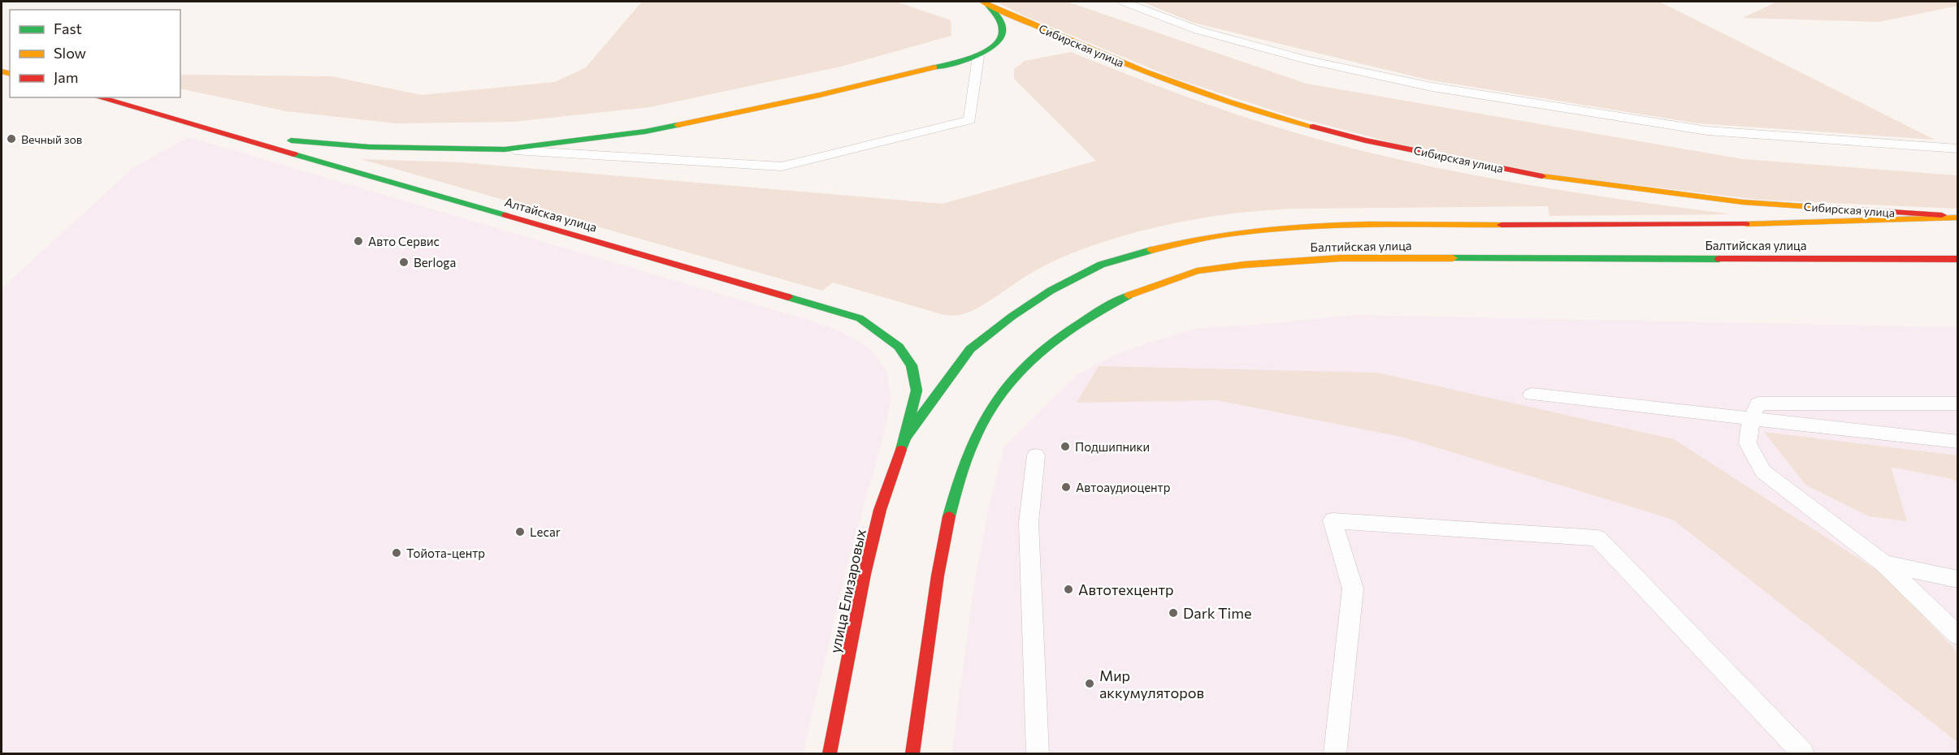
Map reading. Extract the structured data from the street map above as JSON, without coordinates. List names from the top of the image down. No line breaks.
{"streets":{"main road":["Сибирская улица","Алтайская улица","Балтийская улица","улица Елизаровых"]},"crossings":[["Сибирская улица","Балтийская улица"],["Алтайская улица","Балтийская улица"],["Алтайская улица","улица Елизаровых"],["Балтийская улица","улица Елизаровых"]],"places":["Вечный зов","Авто Сервис","Berloga","Подшипники","Автоаудиоцентр","Lecar","Тойота-центр","Автотехцентр","Dark Time","Мир аккумуляторов"],"legend":["Fast","Slow","Jam"]}
